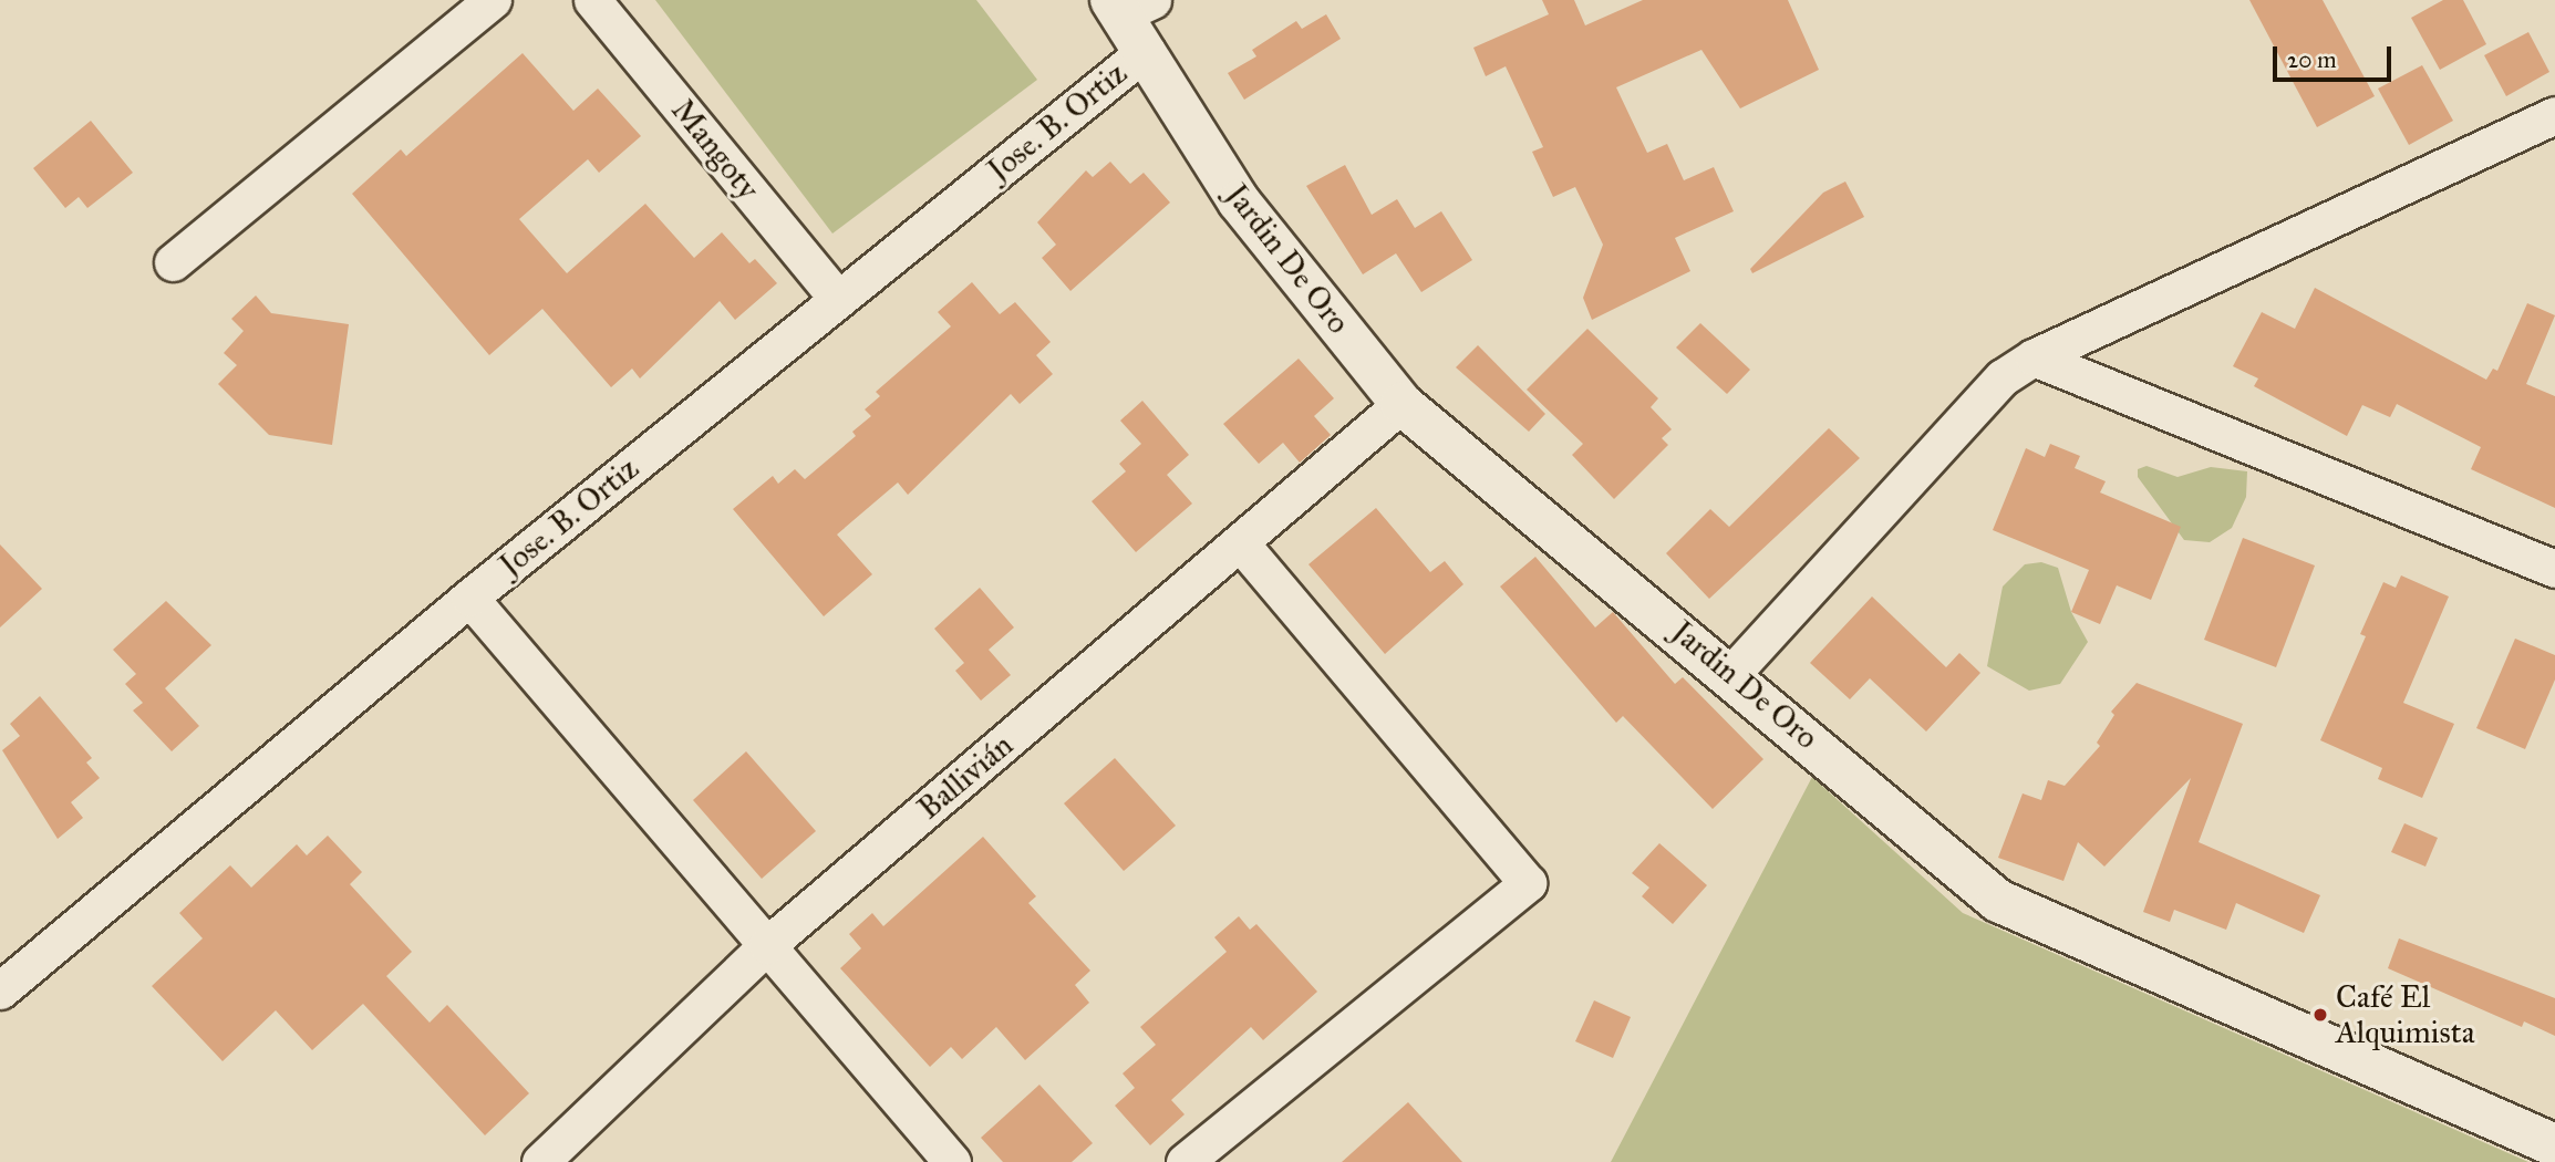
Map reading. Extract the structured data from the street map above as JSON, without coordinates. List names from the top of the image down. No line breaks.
{"streets":{"street":["Jose. B. Ortiz","Mangoty","Jardin De Oro","Ballivián"]},"crossings":[["Jose. B. Ortiz","Mangoty"],["Jose. B. Ortiz","Jardin De Oro"],["Jardin De Oro","Ballivián"]],"places":["Café El Alquimista"],"scale_bar":"20 m"}
